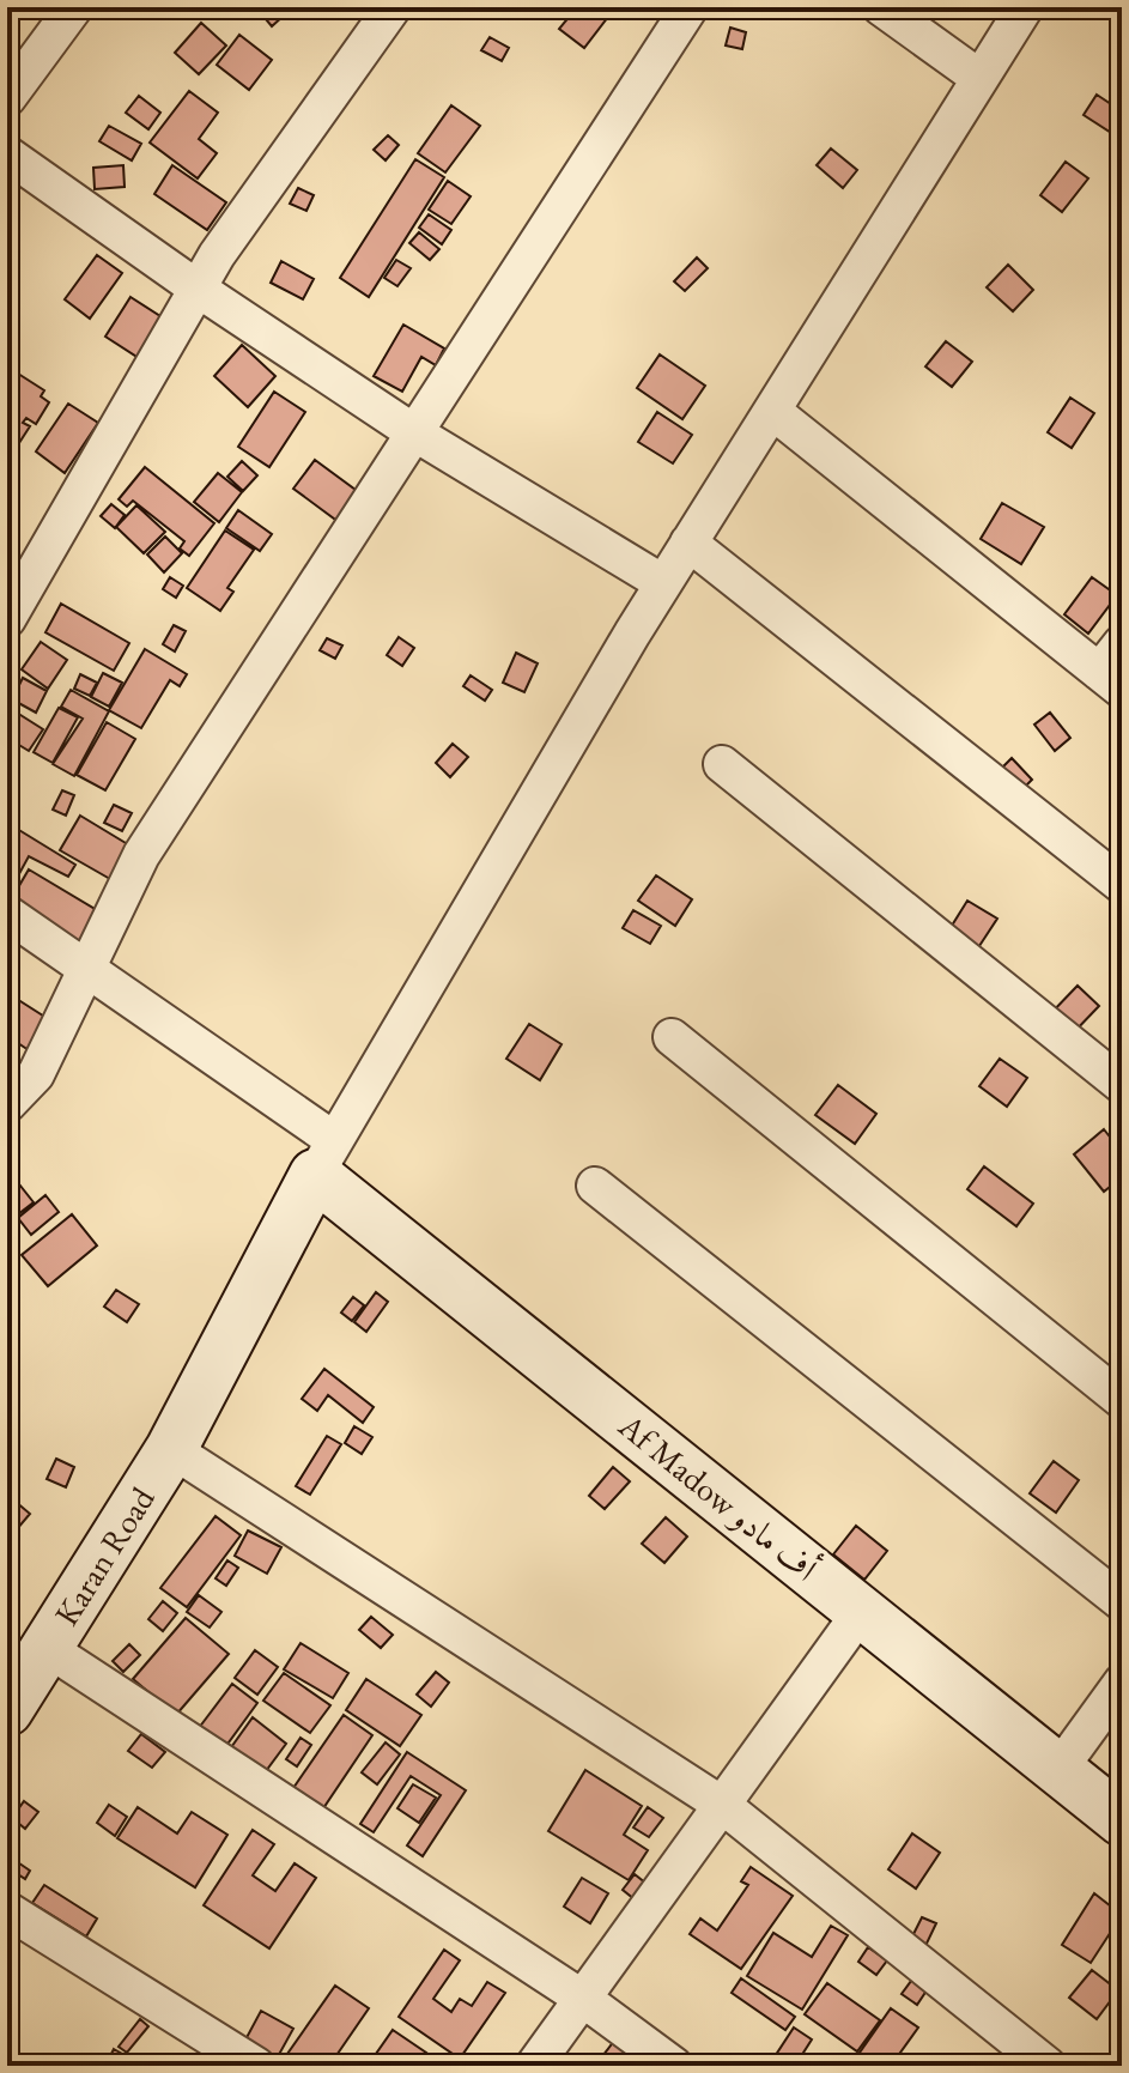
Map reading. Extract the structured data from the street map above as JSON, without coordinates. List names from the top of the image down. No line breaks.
{"streets":{"street":["Af Madow أف مادو","Karan Road"]},"crossings":[["Af Madow أف مادو","Karan Road"]]}
